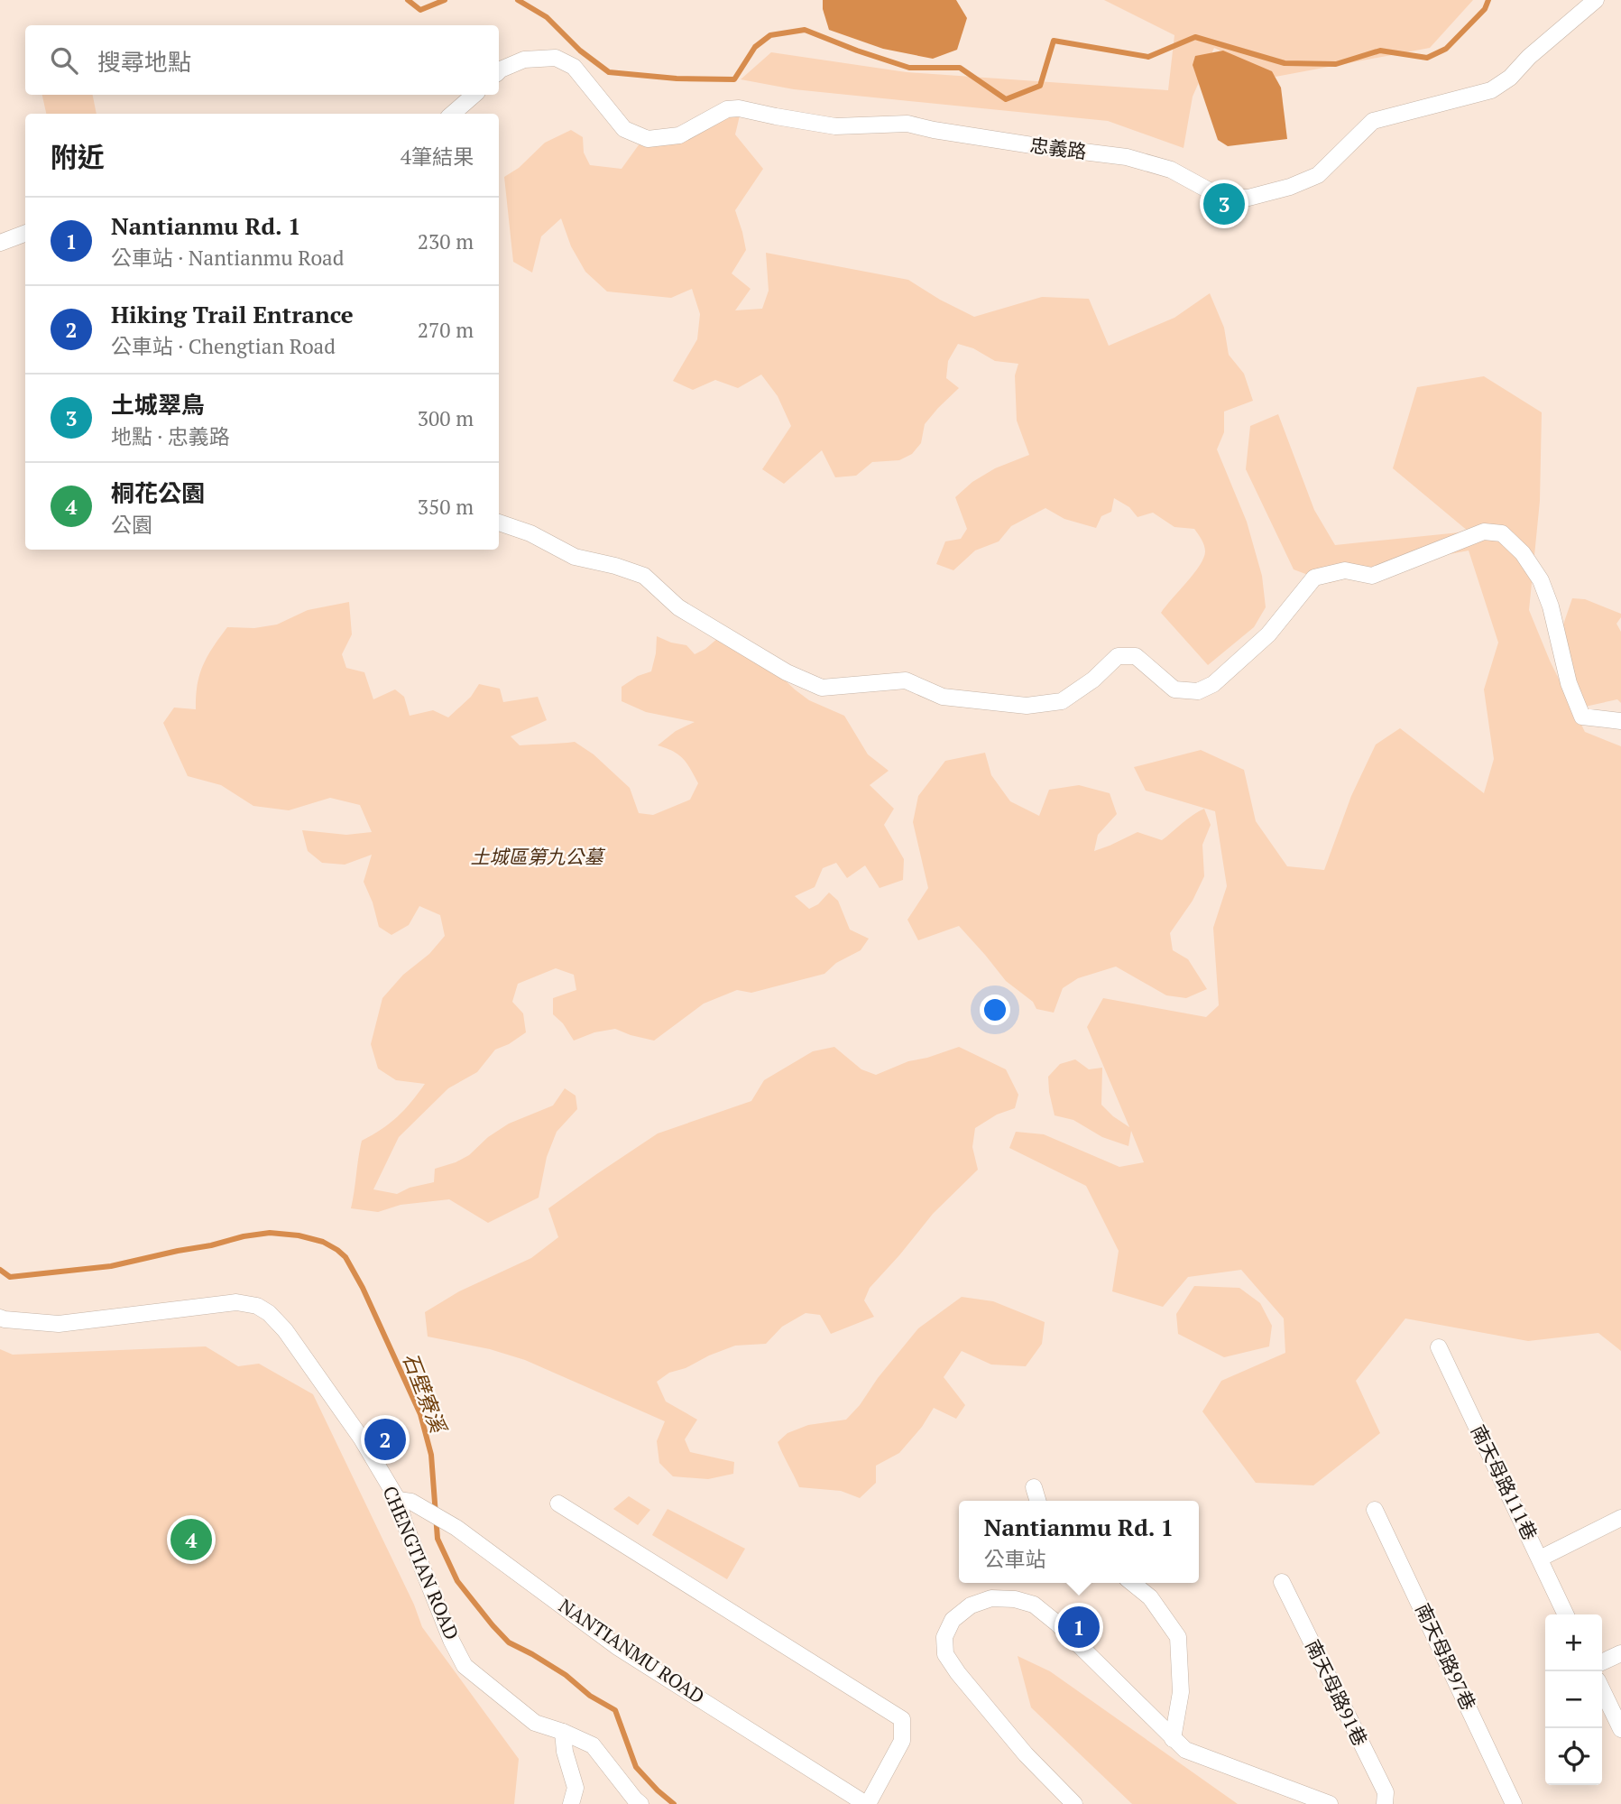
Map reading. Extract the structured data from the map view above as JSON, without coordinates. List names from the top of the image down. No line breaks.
{"streets":{"street":["忠義路","南天母路111巷","CHENGTIAN ROAD","NANTIANMU ROAD","南天母路97巷","南天母路91巷"]},"crossings":[["CHENGTIAN ROAD","NANTIANMU ROAD"]],"water":["石壁寮溪"],"parks":["土城區第九公墓"],"page":{"search":"搜尋地點","heading":["附近","4筆結果"],"pins":["3","2","4","1"],"list":[{"mark":"1","name":"Nantianmu Rd. 1","note":"公車站 · Nantianmu Road","value":"230 m"},{"mark":"2","name":"Hiking Trail Entrance","note":"公車站 · Chengtian Road","value":"270 m"},{"mark":"3","name":"土城翠鳥","note":"地點 · 忠義路","value":"300 m"},{"mark":"4","name":"桐花公園","note":"公園","value":"350 m"}],"popup":["Nantianmu Rd. 1","公車站"],"map_buttons":["+","−"]}}
